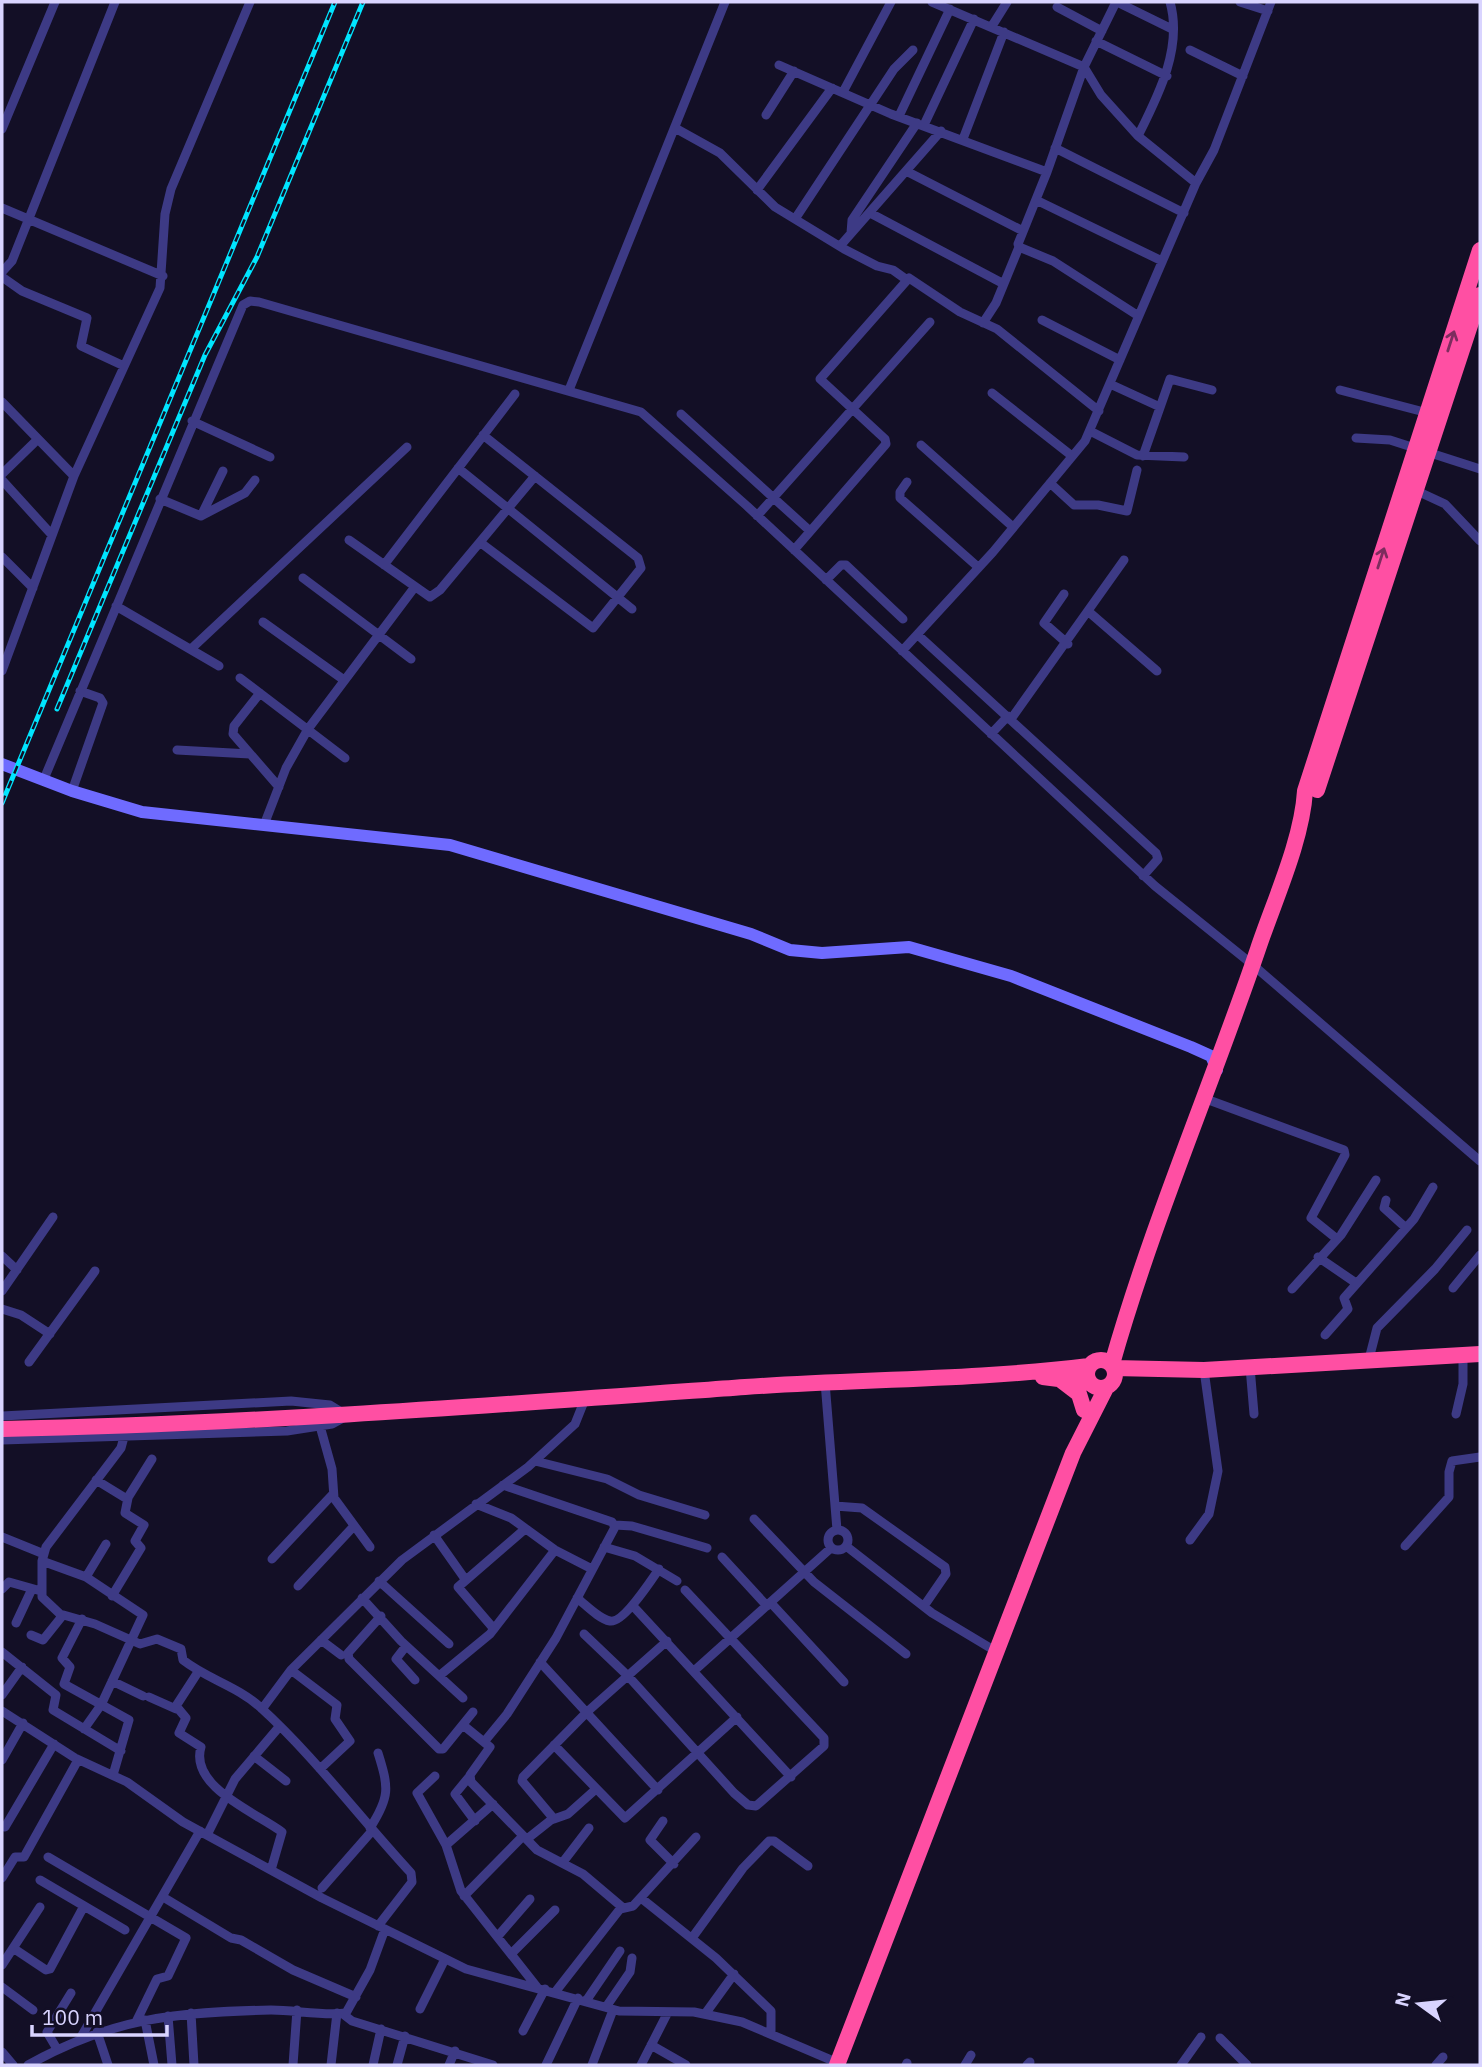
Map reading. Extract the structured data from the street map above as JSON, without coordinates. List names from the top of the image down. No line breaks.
{"scale_bar":"100 m","north":"left"}
